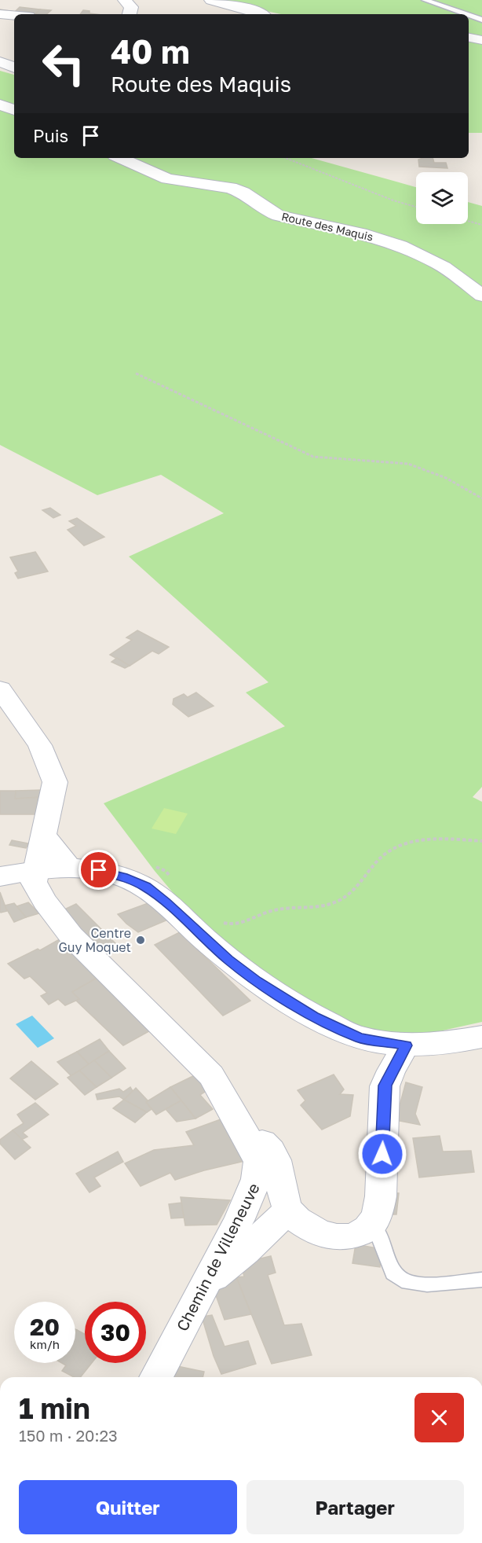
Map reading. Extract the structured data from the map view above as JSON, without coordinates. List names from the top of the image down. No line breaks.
{"streets":{"street":["Route des Maquis","Chemin de Villeneuve"]},"places":["Centre Guy Moquet"],"page":{"turn":["40 m","Route des Maquis"],"then":"Puis","speed":"20 km/h","limit":"30","heading":["1 min","150 m · 20:23"],"buttons":["Quitter","Partager"]}}
